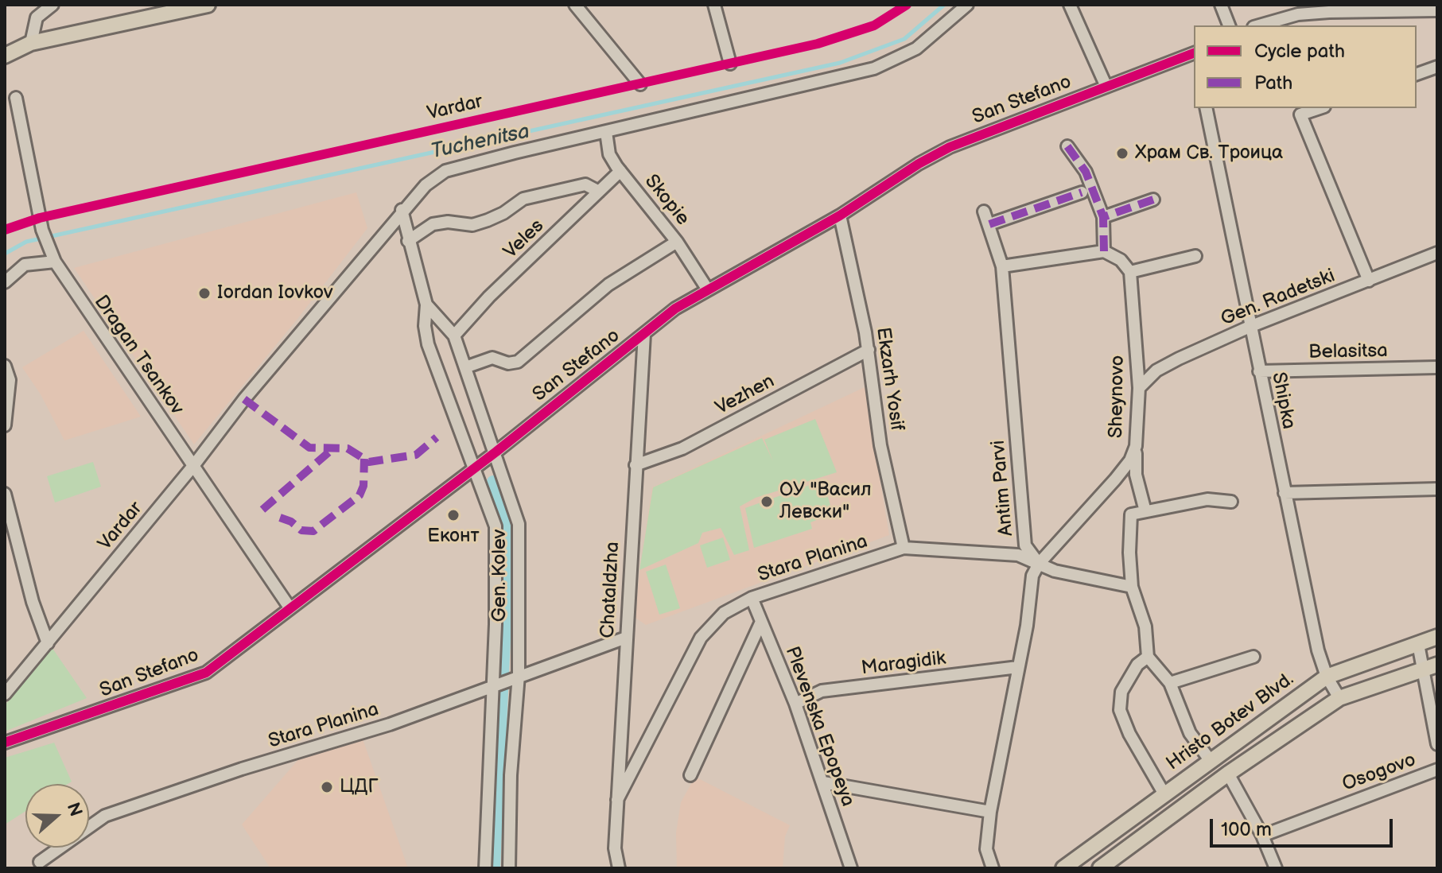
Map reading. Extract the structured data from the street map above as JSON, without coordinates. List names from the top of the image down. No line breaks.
{"streets":{"main road":["Hristo Botev Blvd."],"street":["San Stefano","Skopie","Veles","Gen. Radetski","Belasitsa","Dragan Tsankov","Ekzarh Yosif","Vezhen","Sheynovo","Shipka","Antim Parvi","Stara Planina","Gen. Kolev","Chataldzha","Maragidik","Plevenska Epopeya","Osogovo"],"cycle path":["Vardar"]},"crossings":[["San Stefano","Skopie"],["San Stefano","Dragan Tsankov"],["San Stefano","Ekzarh Yosif"],["San Stefano","Gen. Kolev"],["San Stefano","Chataldzha"],["Skopie","Veles"],["Veles","Gen. Kolev"],["Gen. Radetski","Sheynovo"],["Gen. Radetski","Shipka"],["Belasitsa","Shipka"],["Ekzarh Yosif","Vezhen"],["Ekzarh Yosif","Stara Planina"],["Vezhen","Chataldzha"],["Sheynovo","Antim Parvi"],["Sheynovo","Stara Planina"],["Shipka","Hristo Botev Blvd."],["Antim Parvi","Stara Planina"],["Stara Planina","Gen. Kolev"],["Stara Planina","Chataldzha"],["Stara Planina","Plevenska Epopeya"],["Maragidik","Plevenska Epopeya"]],"water":["Tuchenitsa"],"places":["Храм Св. Троица","Iordan Iovkov","ОУ \"Васил Левски\"","Еконт","ЦДГ"],"legend":["Cycle path","Path"],"scale_bar":"100 m","north":"right"}
